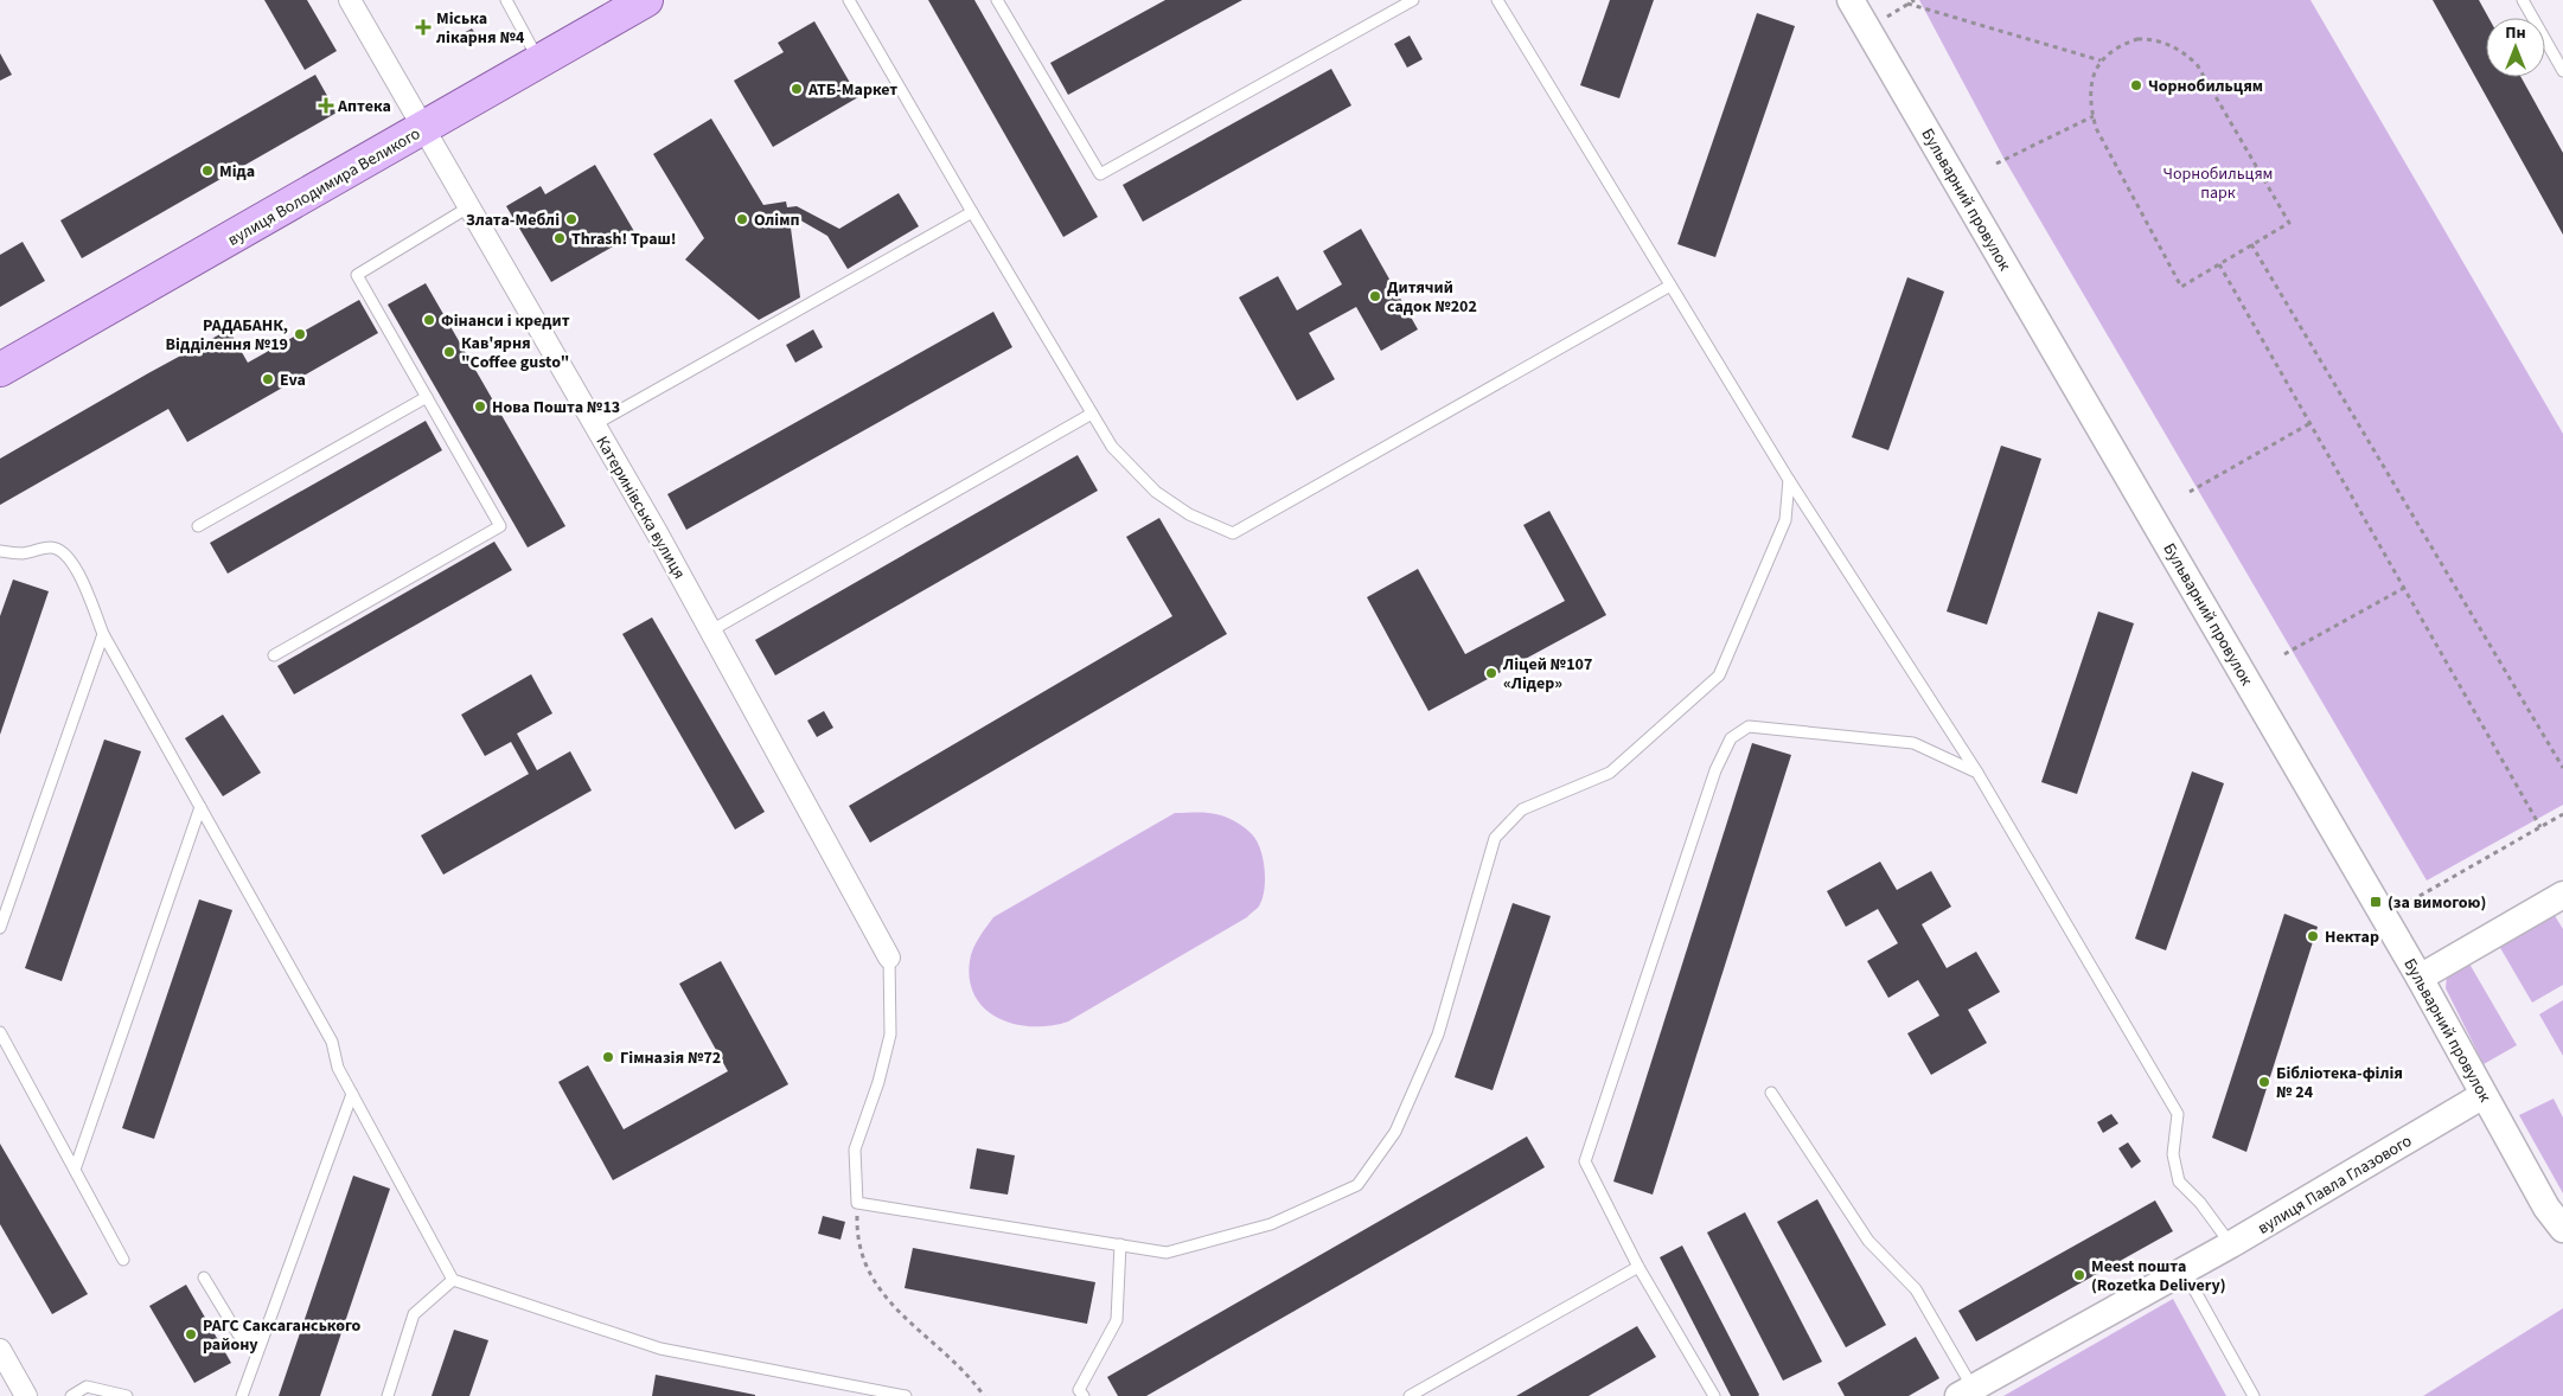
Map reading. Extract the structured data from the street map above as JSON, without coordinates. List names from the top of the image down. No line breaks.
{"streets":{"main road":["вулиця Володимира Великого"],"street":["Бульварний провулок","Катеринівська вулиця","вулиця Павла Глазового"]},"crossings":[["вулиця Володимира Великого","Катеринівська вулиця"],["Бульварний провулок","вулиця Павла Глазового"]],"parks":["Чорнобильцям парк"],"places":{"health":["Міська лікарня №4","Аптека"],"other":["Чорнобильцям","АТБ-Маркет","Міда","Злата-Меблі","Олімп","Thrash! Траш!","Дитячий садок №202","Фінанси і кредит","РАДАБАНК, Відділення №19","Кав'ярня \"Coffee gusto\"","Eva","Нова Пошта №13","Ліцей №107 «Лідер»","Нектар","Гімназія №72","Бібліотека-філія № 24","Meest пошта (Rozetka Delivery)","РАГС Саксаганського району"],"transit":["(за вимогою)"]},"north":"top"}
